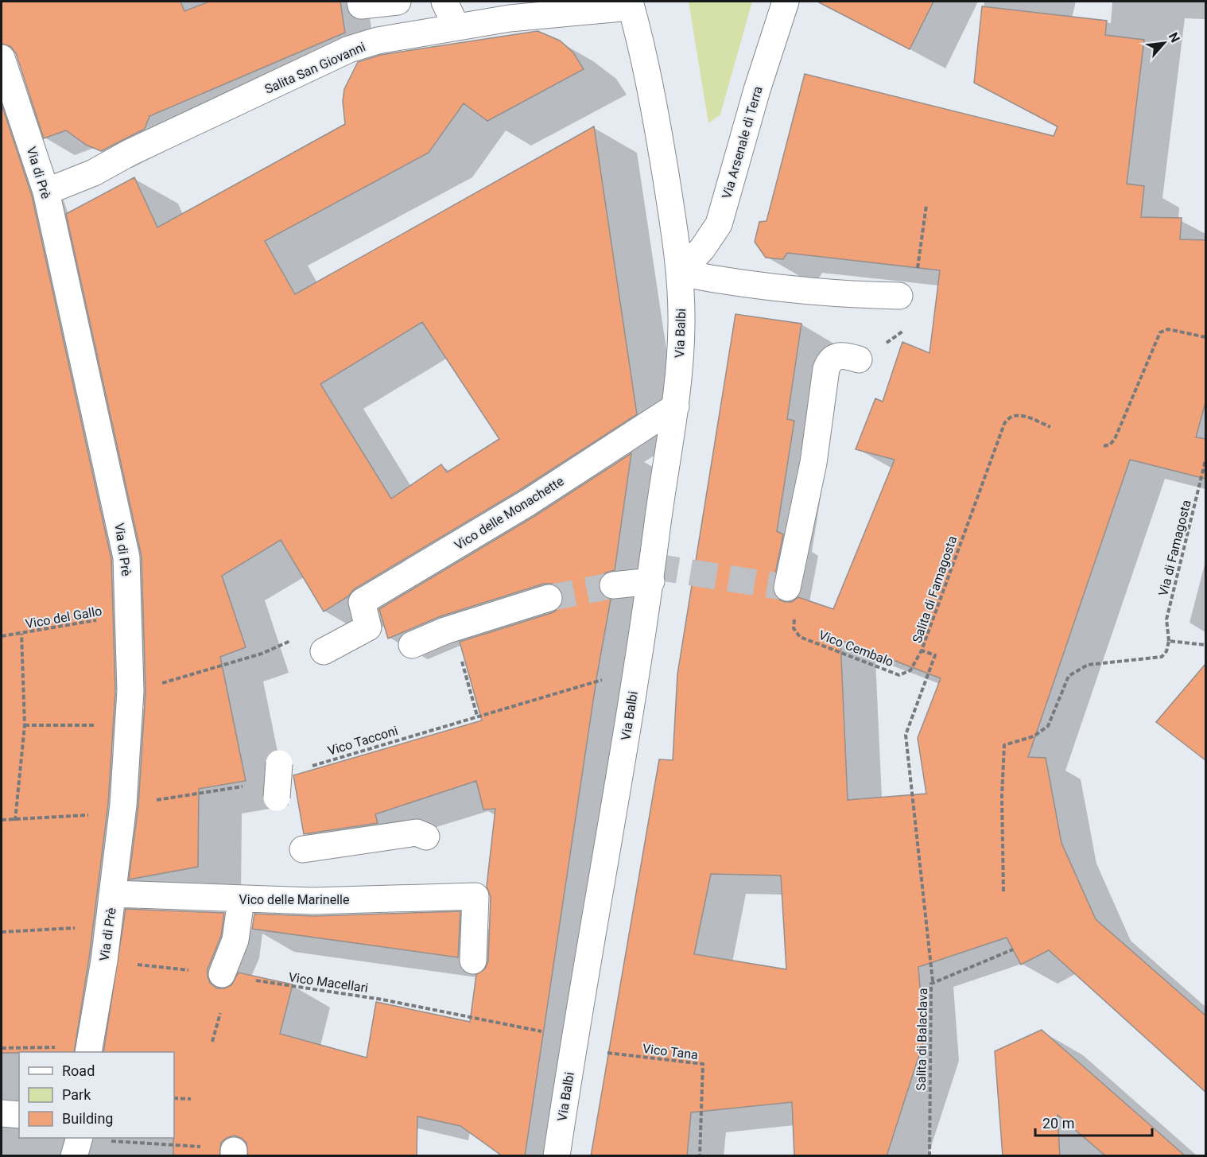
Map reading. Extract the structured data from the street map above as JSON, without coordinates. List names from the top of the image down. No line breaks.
{"streets":{"street":["Salita San Giovanni","Via Arsenale di Terra","Via di Prè","Via Balbi","Vico delle Monachette","Vico delle Marinelle"],"path":["Via di Famagosta","Salita di Famagosta","Vico del Gallo","Vico Cembalo","Vico Tacconi","Vico Macellari","Salita di Balaclava","Vico Tana"]},"crossings":[["Salita San Giovanni","Via di Prè"],["Salita San Giovanni","Via Balbi"],["Via Arsenale di Terra","Via Balbi"],["Via di Prè","Vico del Gallo"],["Via di Prè","Vico delle Marinelle"],["Via di Prè","Vico Macellari"],["Via Balbi","Vico delle Monachette"],["Salita di Famagosta","Vico Cembalo"],["Salita di Famagosta","Salita di Balaclava"]],"legend":["Road","Park","Building"],"scale_bar":"20 m","north":"top right"}
